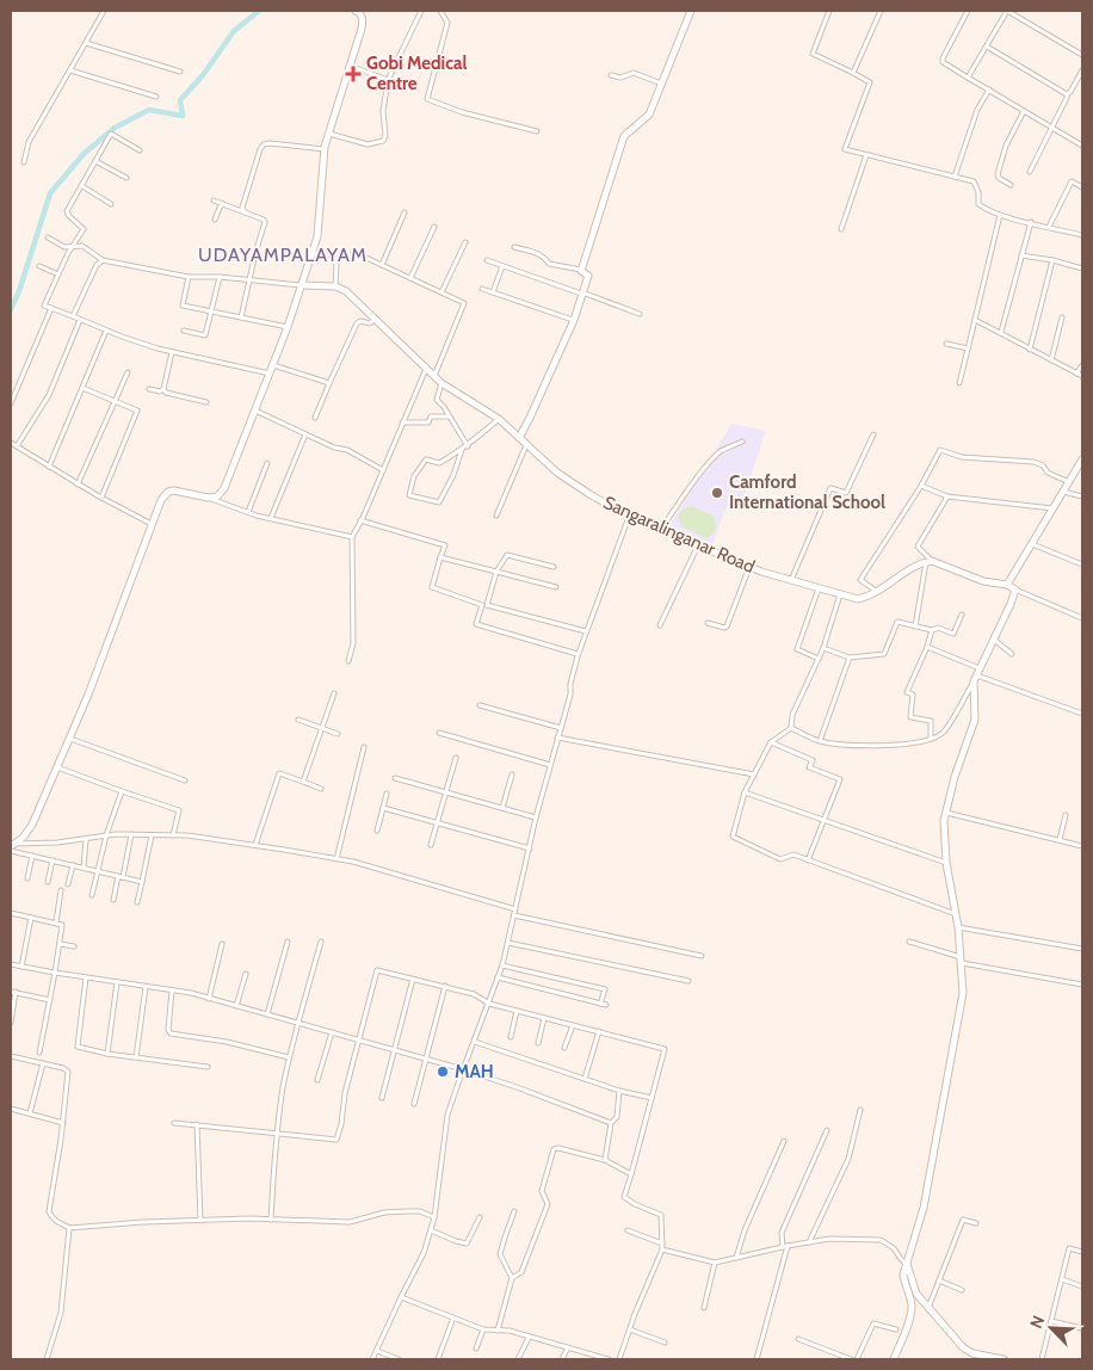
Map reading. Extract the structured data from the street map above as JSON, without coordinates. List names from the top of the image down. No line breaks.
{"streets":{"street":["Sangaralinganar Road"]},"districts":["UDAYAMPALAYAM"],"places":{"health":["Gobi Medical Centre"],"other":["Camford International School","MAH"]},"north":"top left"}
